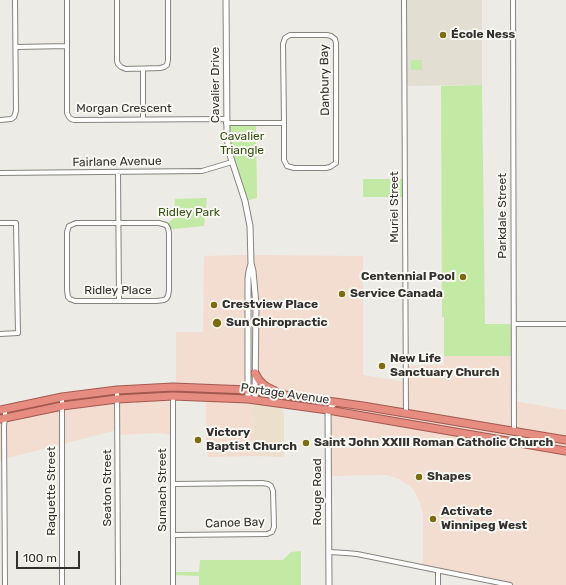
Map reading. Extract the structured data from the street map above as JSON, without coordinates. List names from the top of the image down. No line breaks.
{"streets":{"highway":["Portage Avenue"],"street":["Danbury Bay","Cavalier Drive","Morgan Crescent","Fairlane Avenue","Muriel Street","Parkdale Street","Ridley Place","Seaton Street","Sumach Street","Raquette Street","Rouge Road","Canoe Bay"]},"crossings":[["Cavalier Drive","Morgan Crescent"],["Cavalier Drive","Fairlane Avenue"],["Cavalier Drive","Portage Avenue"],["Muriel Street","Portage Avenue"],["Parkdale Street","Portage Avenue"],["Portage Avenue","Seaton Street"],["Portage Avenue","Sumach Street"],["Portage Avenue","Raquette Street"],["Portage Avenue","Rouge Road"],["Sumach Street","Canoe Bay"]],"parks":["Cavalier Triangle","Ridley Park"],"places":["École Ness","Centennial Pool","Service Canada","Crestview Place","Sun Chiropractic","New Life Sanctuary Church","Victory Baptist Church","Saint John XXIII Roman Catholic Church","Shapes","Activate Winnipeg West"],"scale_bar":"100 m"}
